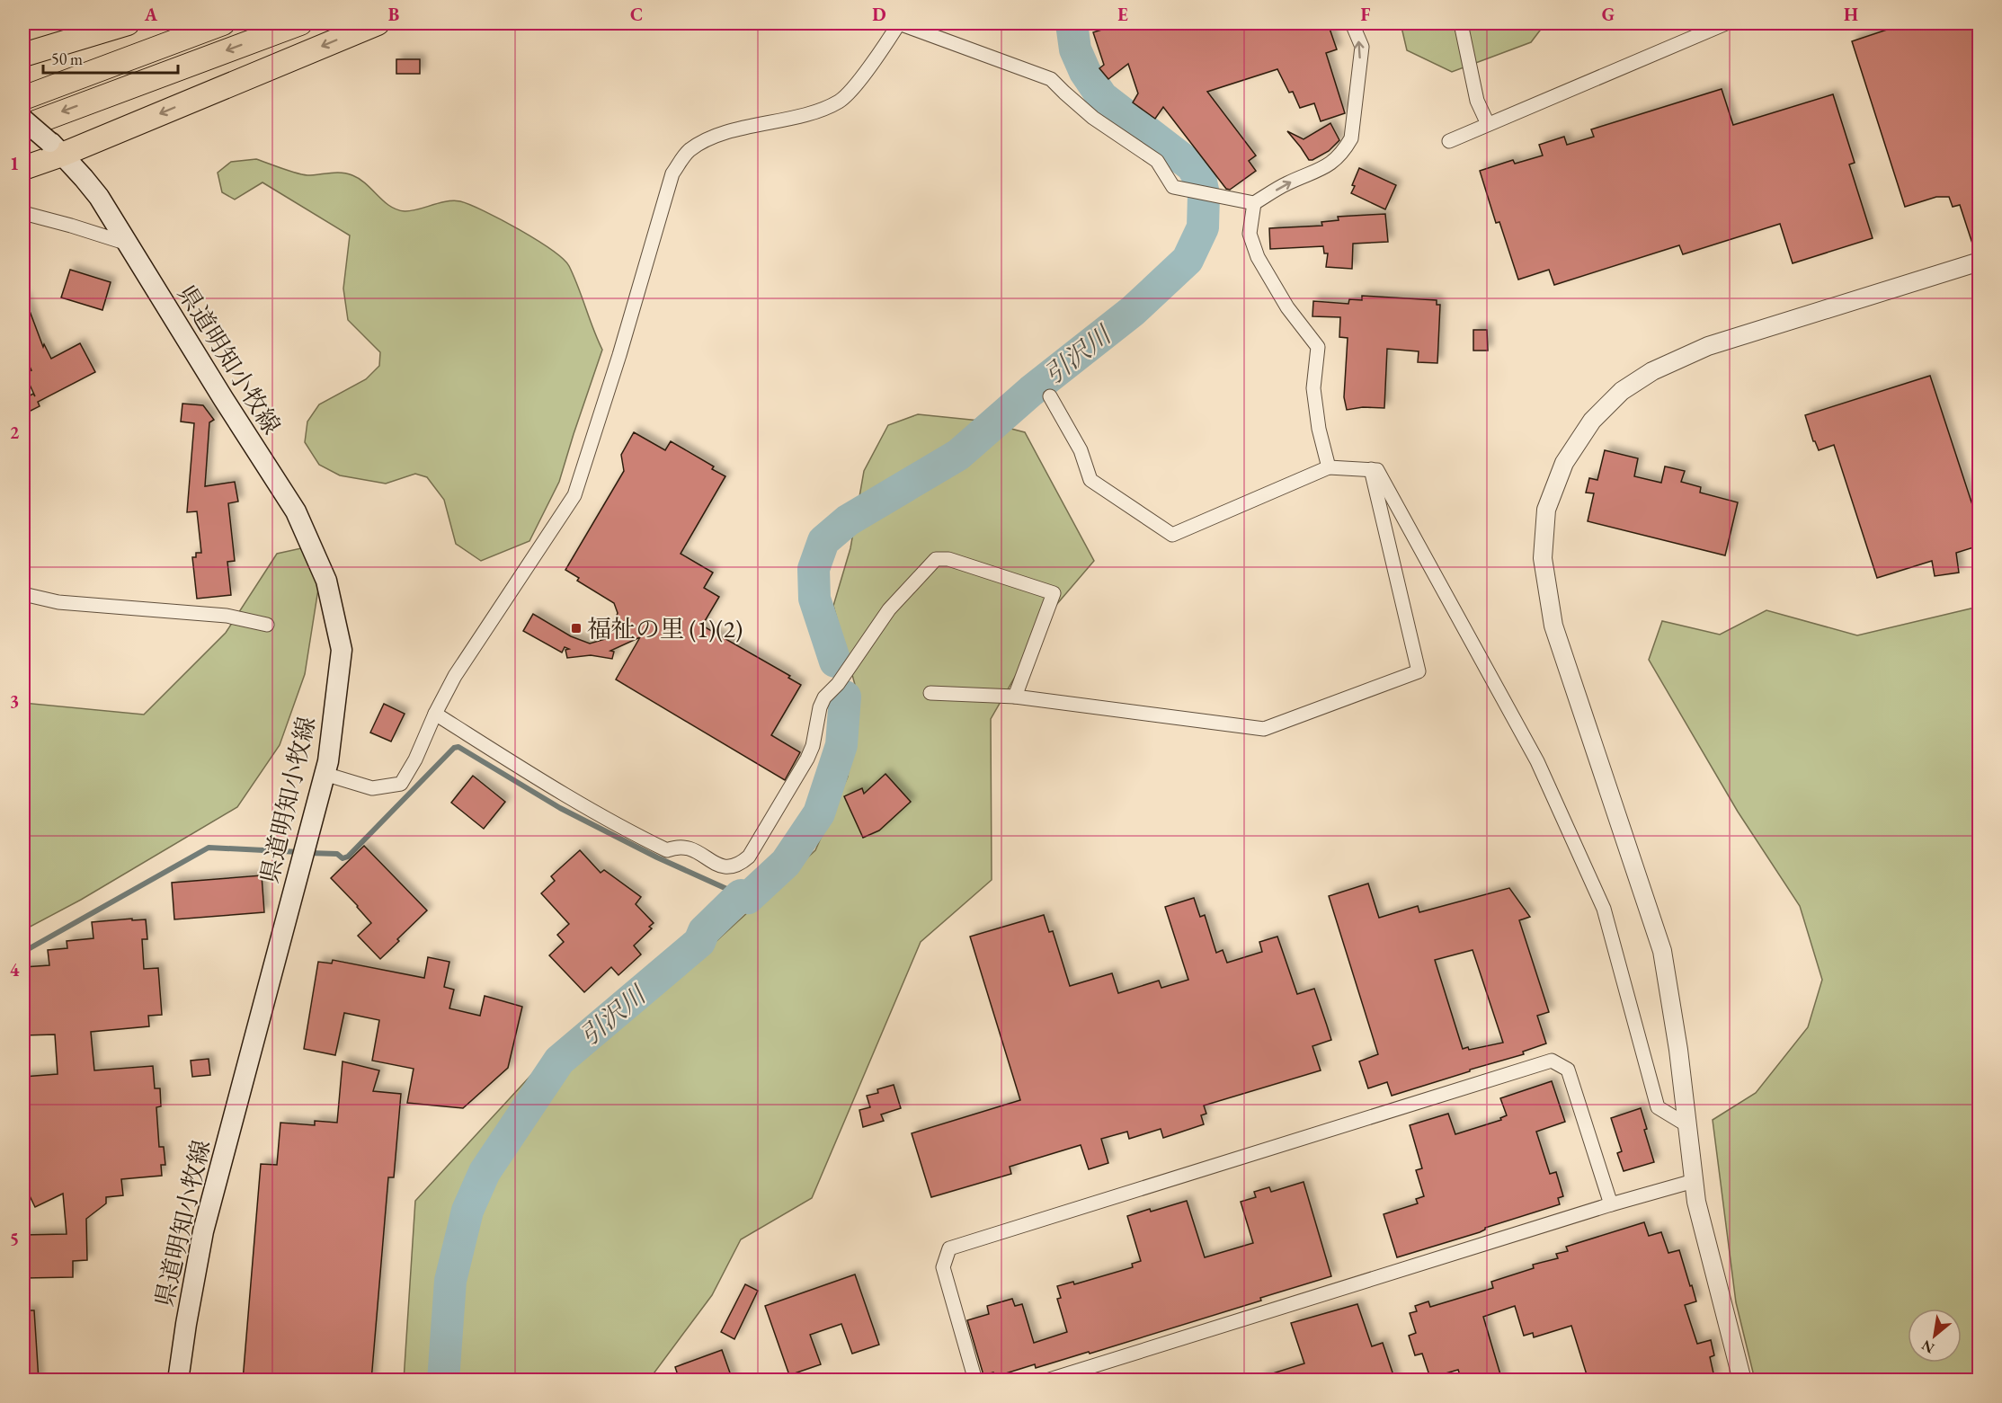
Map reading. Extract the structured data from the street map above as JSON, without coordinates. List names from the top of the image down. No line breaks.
{"streets":{"main road":["県道明知小牧線"]},"water":["引沢川"],"places":{"transit":["福祉の里 (1)(2)"]},"scale_bar":"50 m","north":"bottom left","grid":{"columns":["A","B","C","D","E","F","G","H"],"rows":["1","2","3","4","5"]}}
